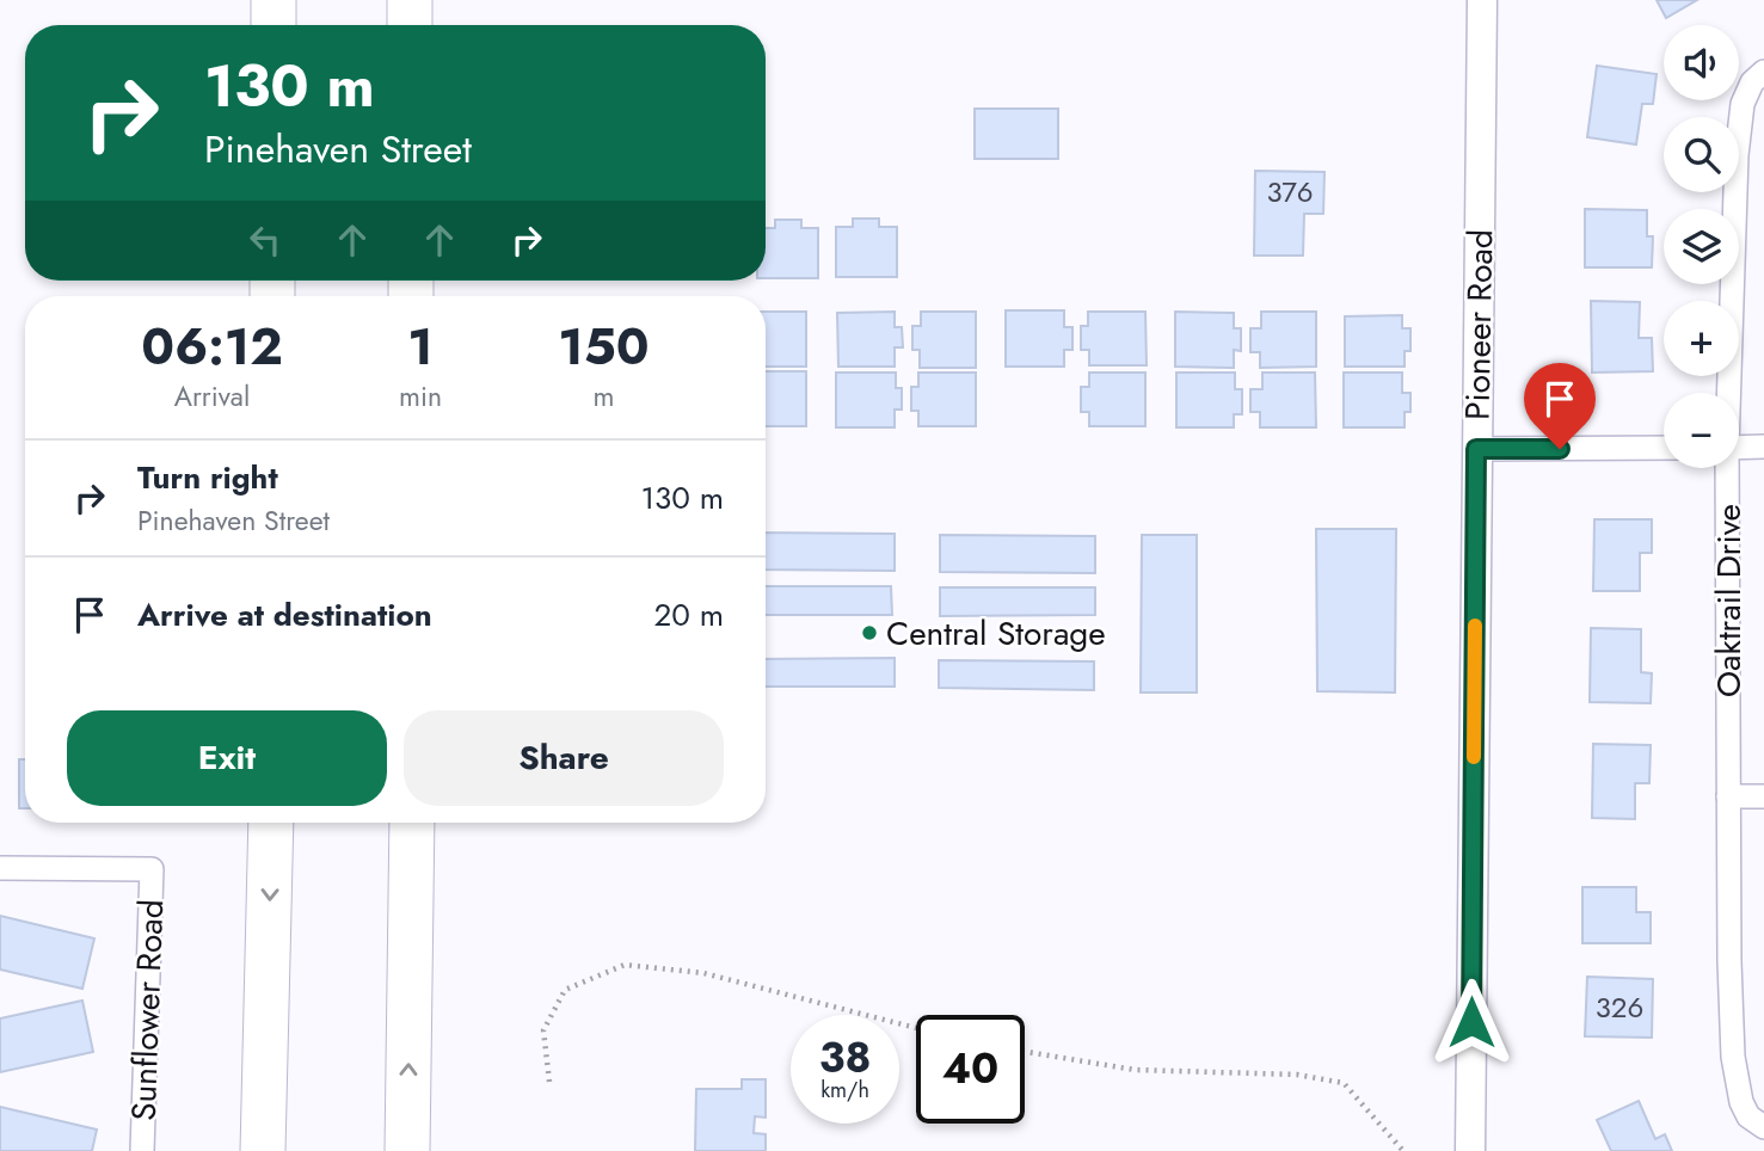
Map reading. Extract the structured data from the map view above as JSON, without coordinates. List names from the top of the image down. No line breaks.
{"streets":{"street":["Pioneer Road","Oaktrail Drive","Sunflower Road"]},"places":["Central Storage"],"house_numbers":["376","326"],"page":{"map_buttons":["+","−"],"turn":["130 m","Pinehaven Street"],"eta":["06:12","Arrival","1","min","150","m"],"list":[{"name":"Turn right","note":"Pinehaven Street","value":"130 m"},{"name":"Arrive at destination","value":"20 m"}],"buttons":["Exit","Share"],"speed":"38 km/h","limit":"40"}}
